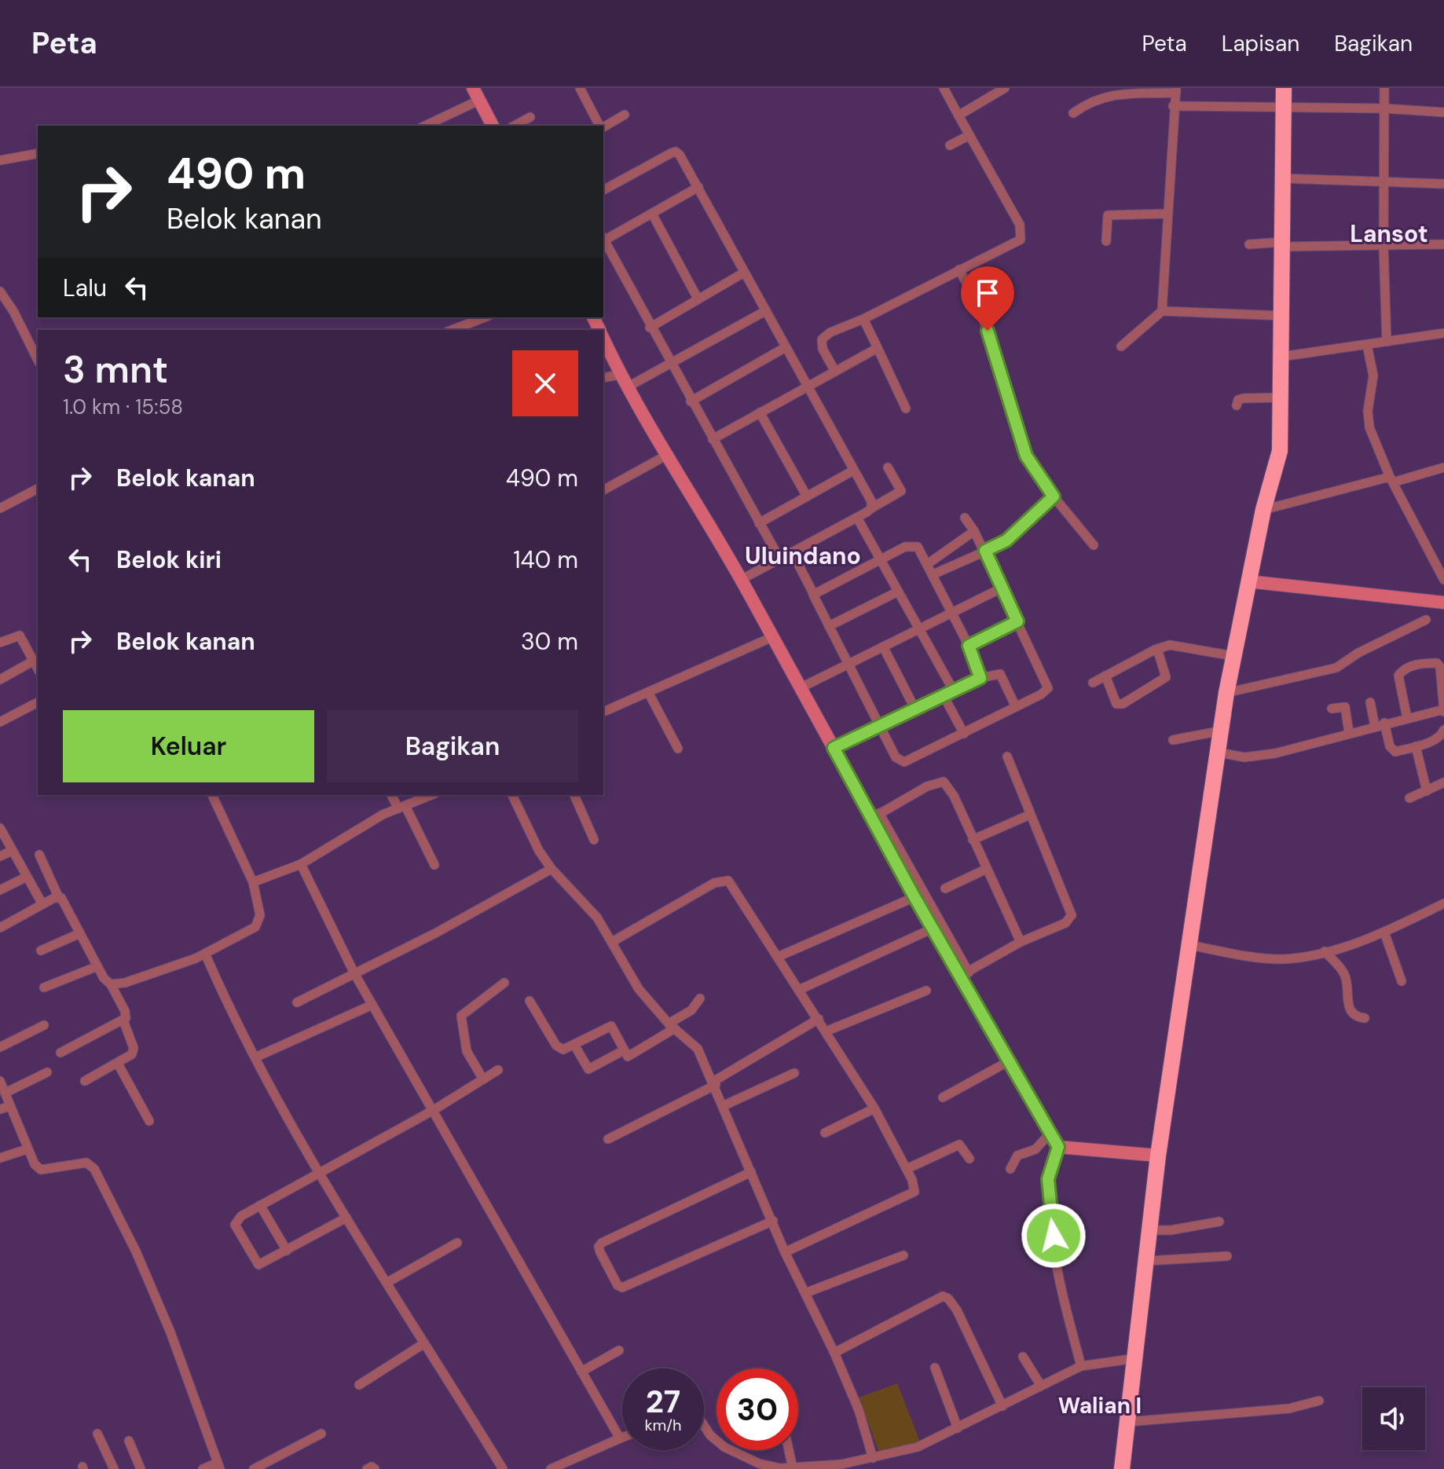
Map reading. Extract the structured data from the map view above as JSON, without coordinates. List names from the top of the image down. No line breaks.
{"districts":["Lansot","Uluindano","Walian I"],"page":{"header":"Peta","nav":["Peta","Lapisan","Bagikan"],"turn":["490 m","Belok kanan"],"then":"Lalu","heading":["3 mnt","1.0 km · 15:58"],"list":[{"name":"Belok kanan","value":"490 m"},{"name":"Belok kiri","value":"140 m"},{"name":"Belok kanan","value":"30 m"}],"buttons":["Keluar","Bagikan"],"speed":"27 km/h","limit":"30"}}
